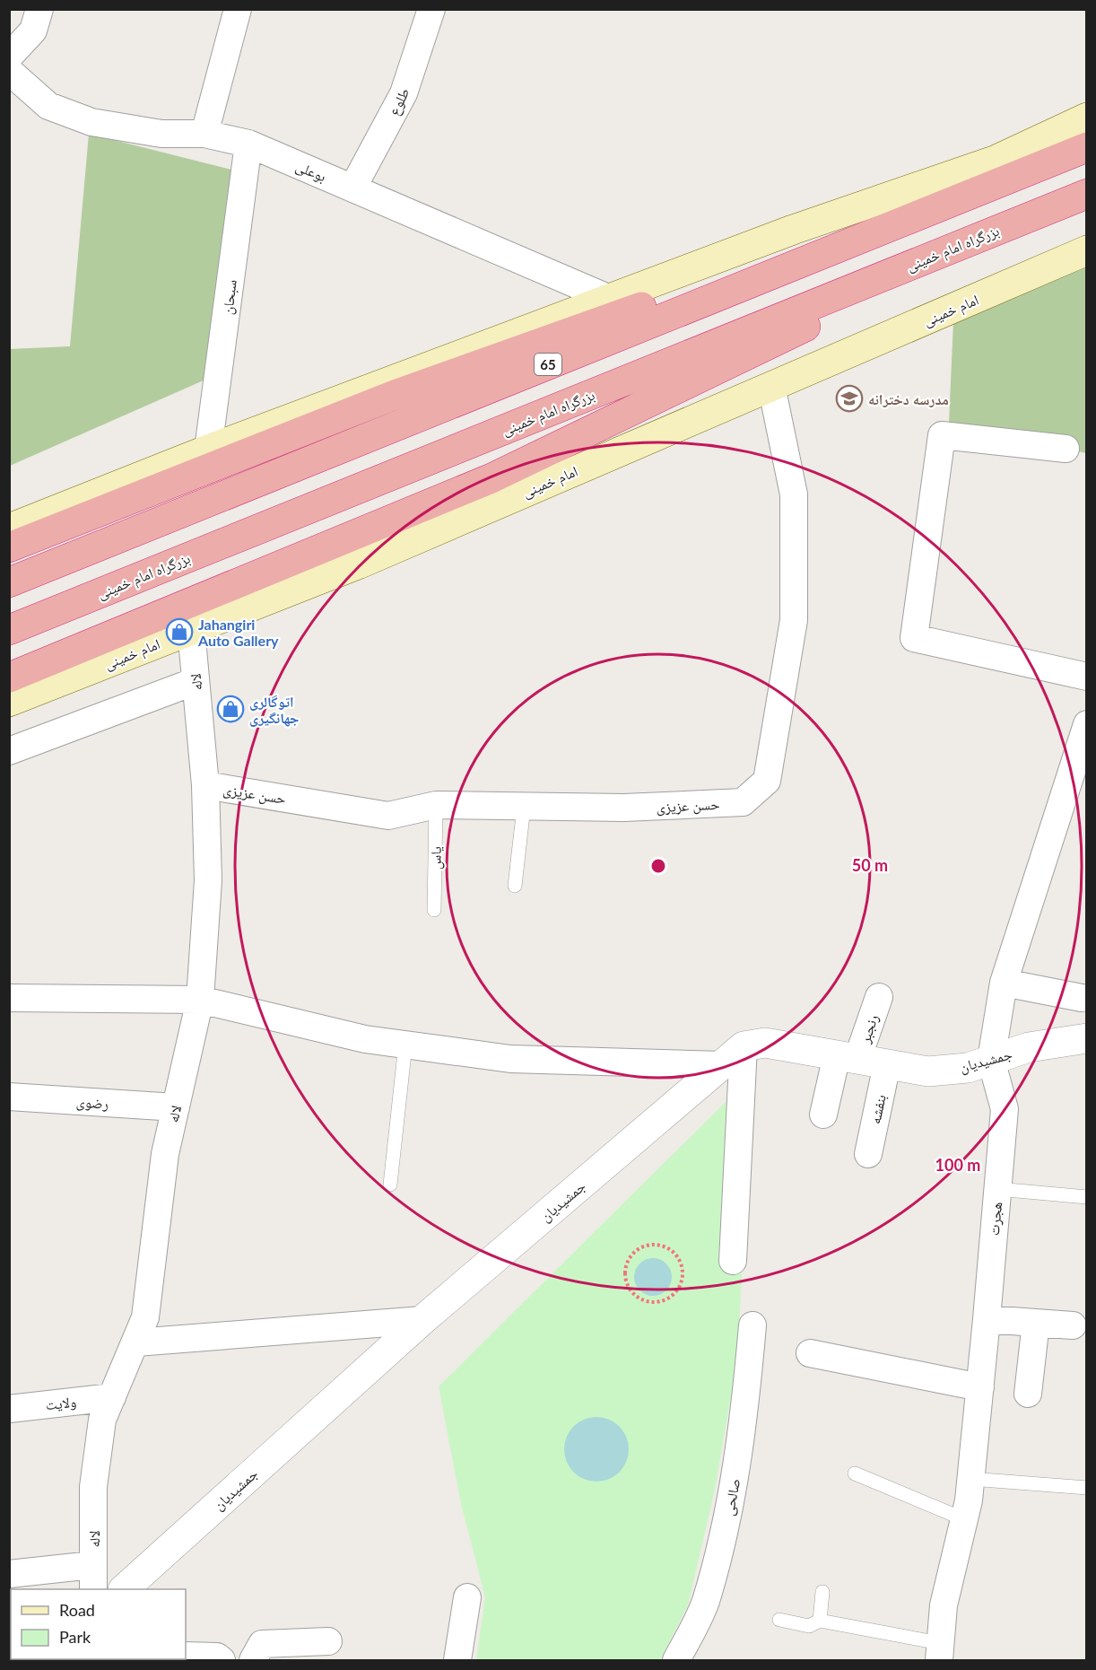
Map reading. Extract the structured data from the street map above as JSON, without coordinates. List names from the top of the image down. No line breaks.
{"streets":{"highway":["بزرگراه امام خمینی","65"],"main road":["امام خمینی"],"street":["طلوع","بوعلی","سبحان","لاله","حسن عزیزی","رنجبر","جمشیدیان","رضوی","بنفشه","هجرت","ولایت","صالحی"],"lane":["یاس"]},"crossings":[["طلوع","بوعلی"],["بوعلی","سبحان"],["امام خمینی","لاله"],["امام خمینی","حسن عزیزی"],["لاله","حسن عزیزی"],["لاله","رضوی"],["لاله","ولایت"],["حسن عزیزی","یاس"],["رنجبر","جمشیدیان"],["جمشیدیان","بنفشه"],["جمشیدیان","هجرت"]],"places":{"school or university":["مدرسه دخترانه"],"shop":["Jahangiri Auto Gallery","اتوگالری جهانگیری"]},"legend":["Road","Park"],"rings":["50 m","100 m"]}
